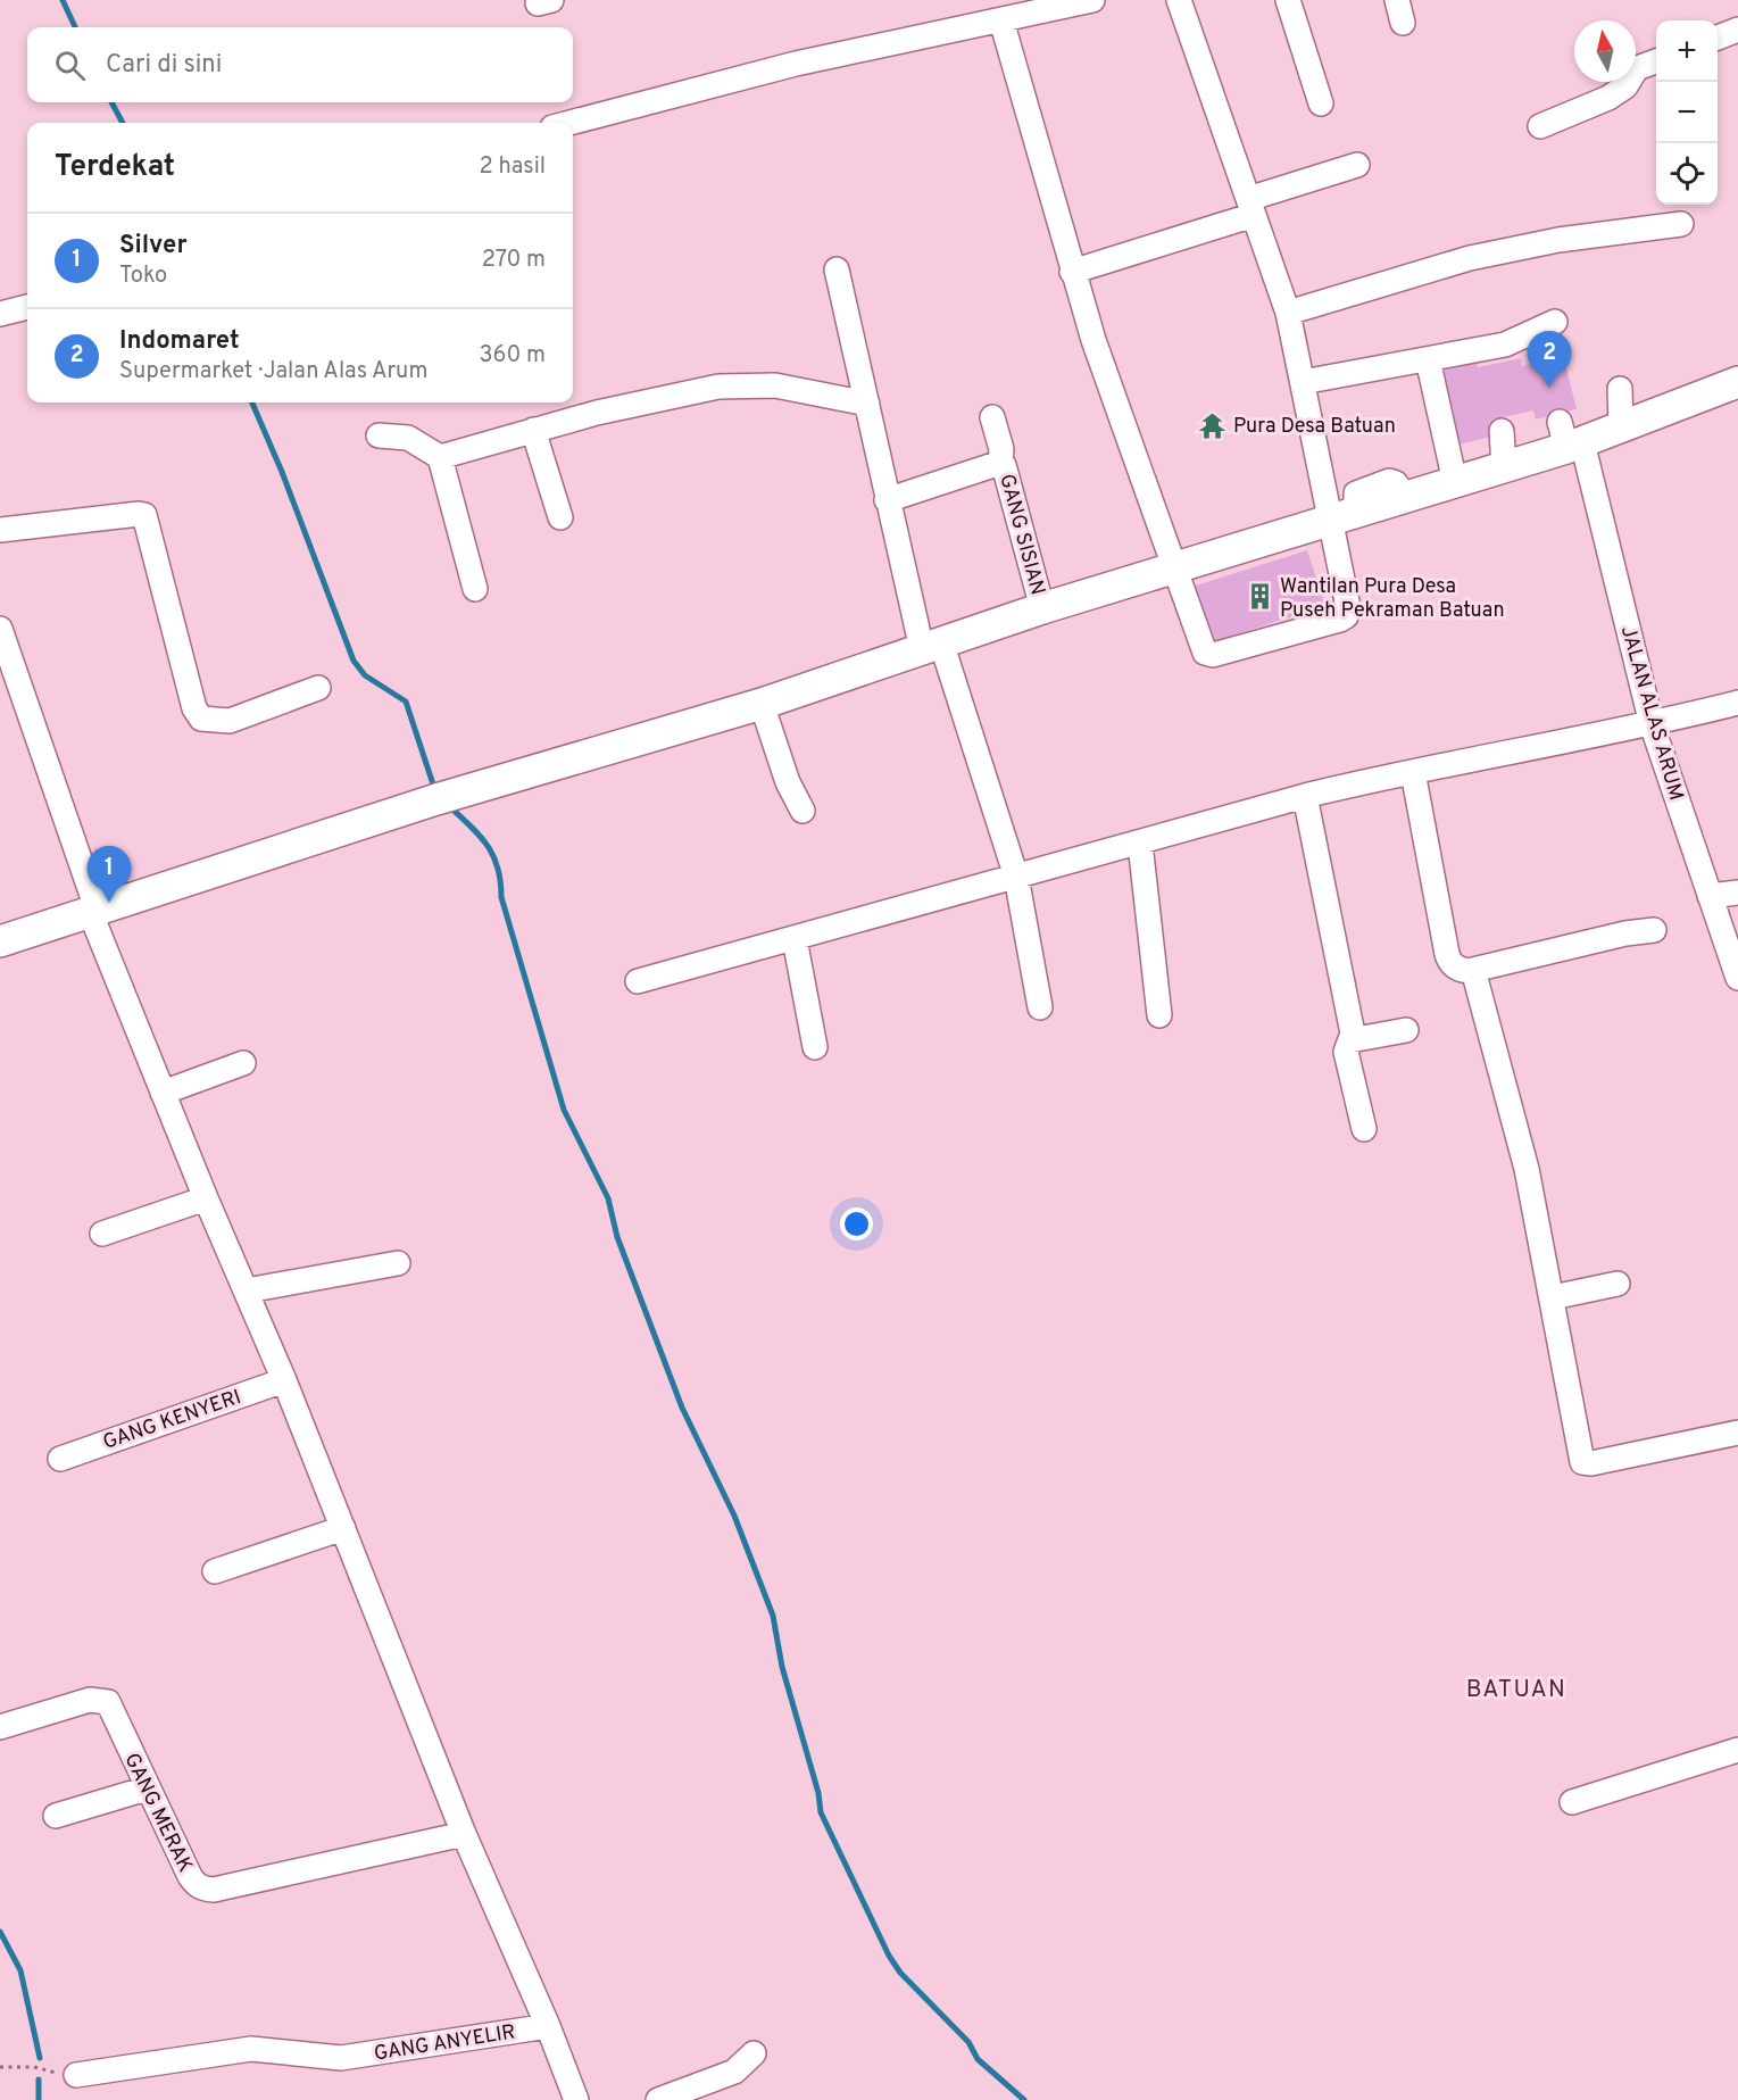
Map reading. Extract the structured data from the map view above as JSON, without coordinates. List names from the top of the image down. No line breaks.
{"streets":{"street":["GANG SISIAN","JALAN ALAS ARUM","GANG KENYERI","GANG MERAK","GANG ANYELIR"]},"districts":["BATUAN"],"places":{"temple":["Pura Desa Batuan"],"building":["Wantilan Pura Desa Puseh Pekraman Batuan"]},"north":"top","page":{"map_buttons":["+","−"],"search":"Cari di sini","heading":["Terdekat","2 hasil"],"list":[{"mark":"1","name":"Silver","note":"Toko","value":"270 m"},{"mark":"2","name":"Indomaret","note":"Supermarket · Jalan Alas Arum","value":"360 m"}],"pins":["2","1"]}}
